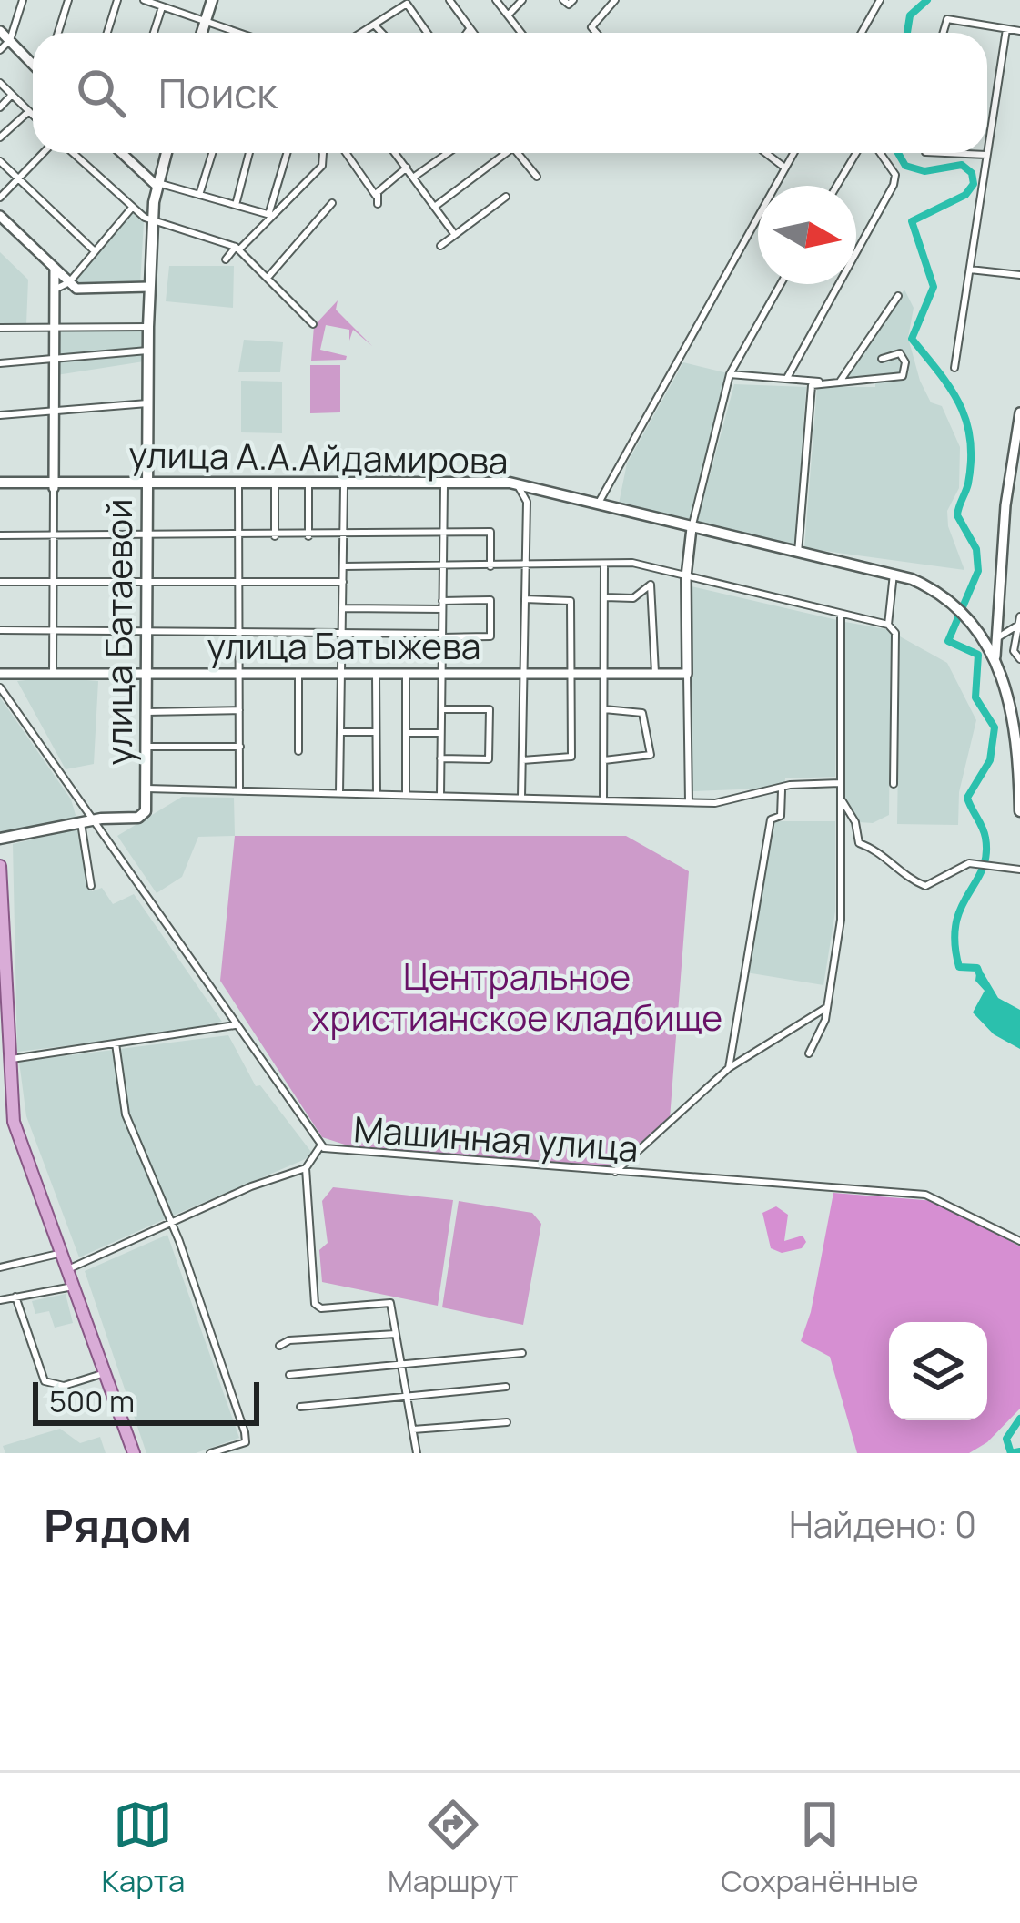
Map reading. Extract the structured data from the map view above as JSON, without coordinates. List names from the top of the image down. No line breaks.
{"streets":{"main road":["улица А.А.Айдамирова","улица Батаевой"],"street":["улица Батыжева","Машинная улица"]},"crossings":[["улица А.А.Айдамирова","улица Батаевой"],["улица Батаевой","улица Батыжева"],["улица Батаевой","Машинная улица"]],"parks":["Центральное христианское кладбище"],"scale_bar":"500 m","north":"right","page":{"search":"Поиск","scale":"500 m","heading":["Рядом","Найдено: 0"],"nav":["Карта","Маршрут","Сохранённые"]}}
